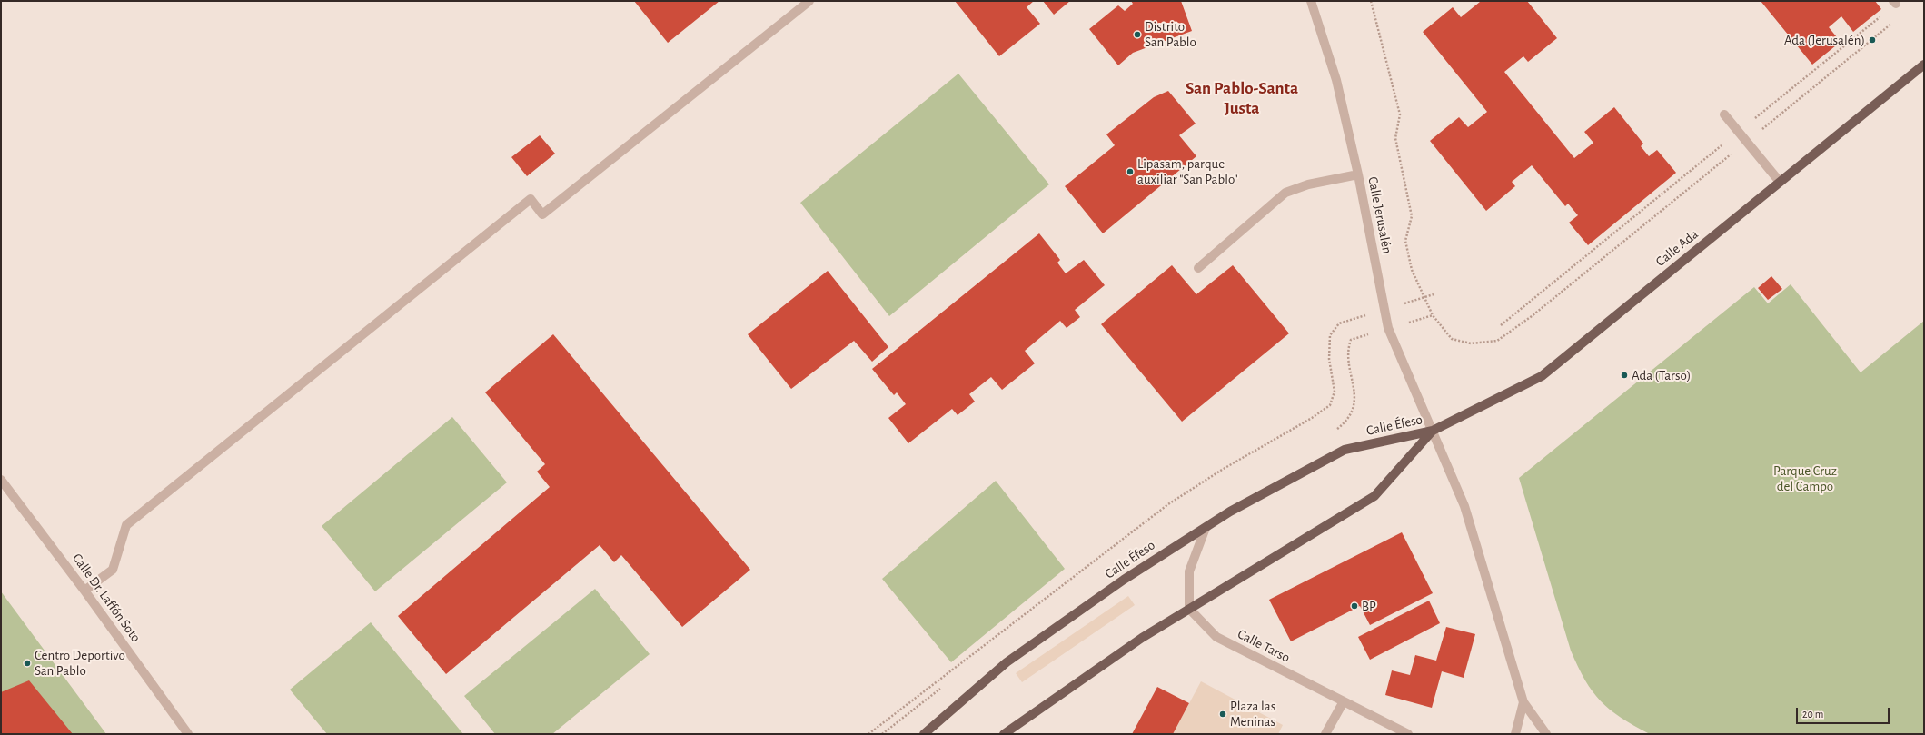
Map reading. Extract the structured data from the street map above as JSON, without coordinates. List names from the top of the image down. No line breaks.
{"streets":{"main road":["Calle Ada","Calle Éfeso"],"street":["Calle Jerusalén","Calle Dr. Laffón Soto","Calle Tarso"]},"crossings":[["Calle Jerusalén","Calle Ada"],["Calle Jerusalén","Calle Éfeso"],["Calle Ada","Calle Éfeso"],["Calle Éfeso","Calle Tarso"]],"districts":["San Pablo-Santa Justa"],"parks":["Parque Cruz del Campo"],"places":["Distrito San Pablo","Ada (Jerusalén)","Lipasam, parque auxiliar \"San Pablo\"","Ada (Tarso)","BP","Centro Deportivo San Pablo","Plaza las Meninas"],"scale_bar":"20 m"}
